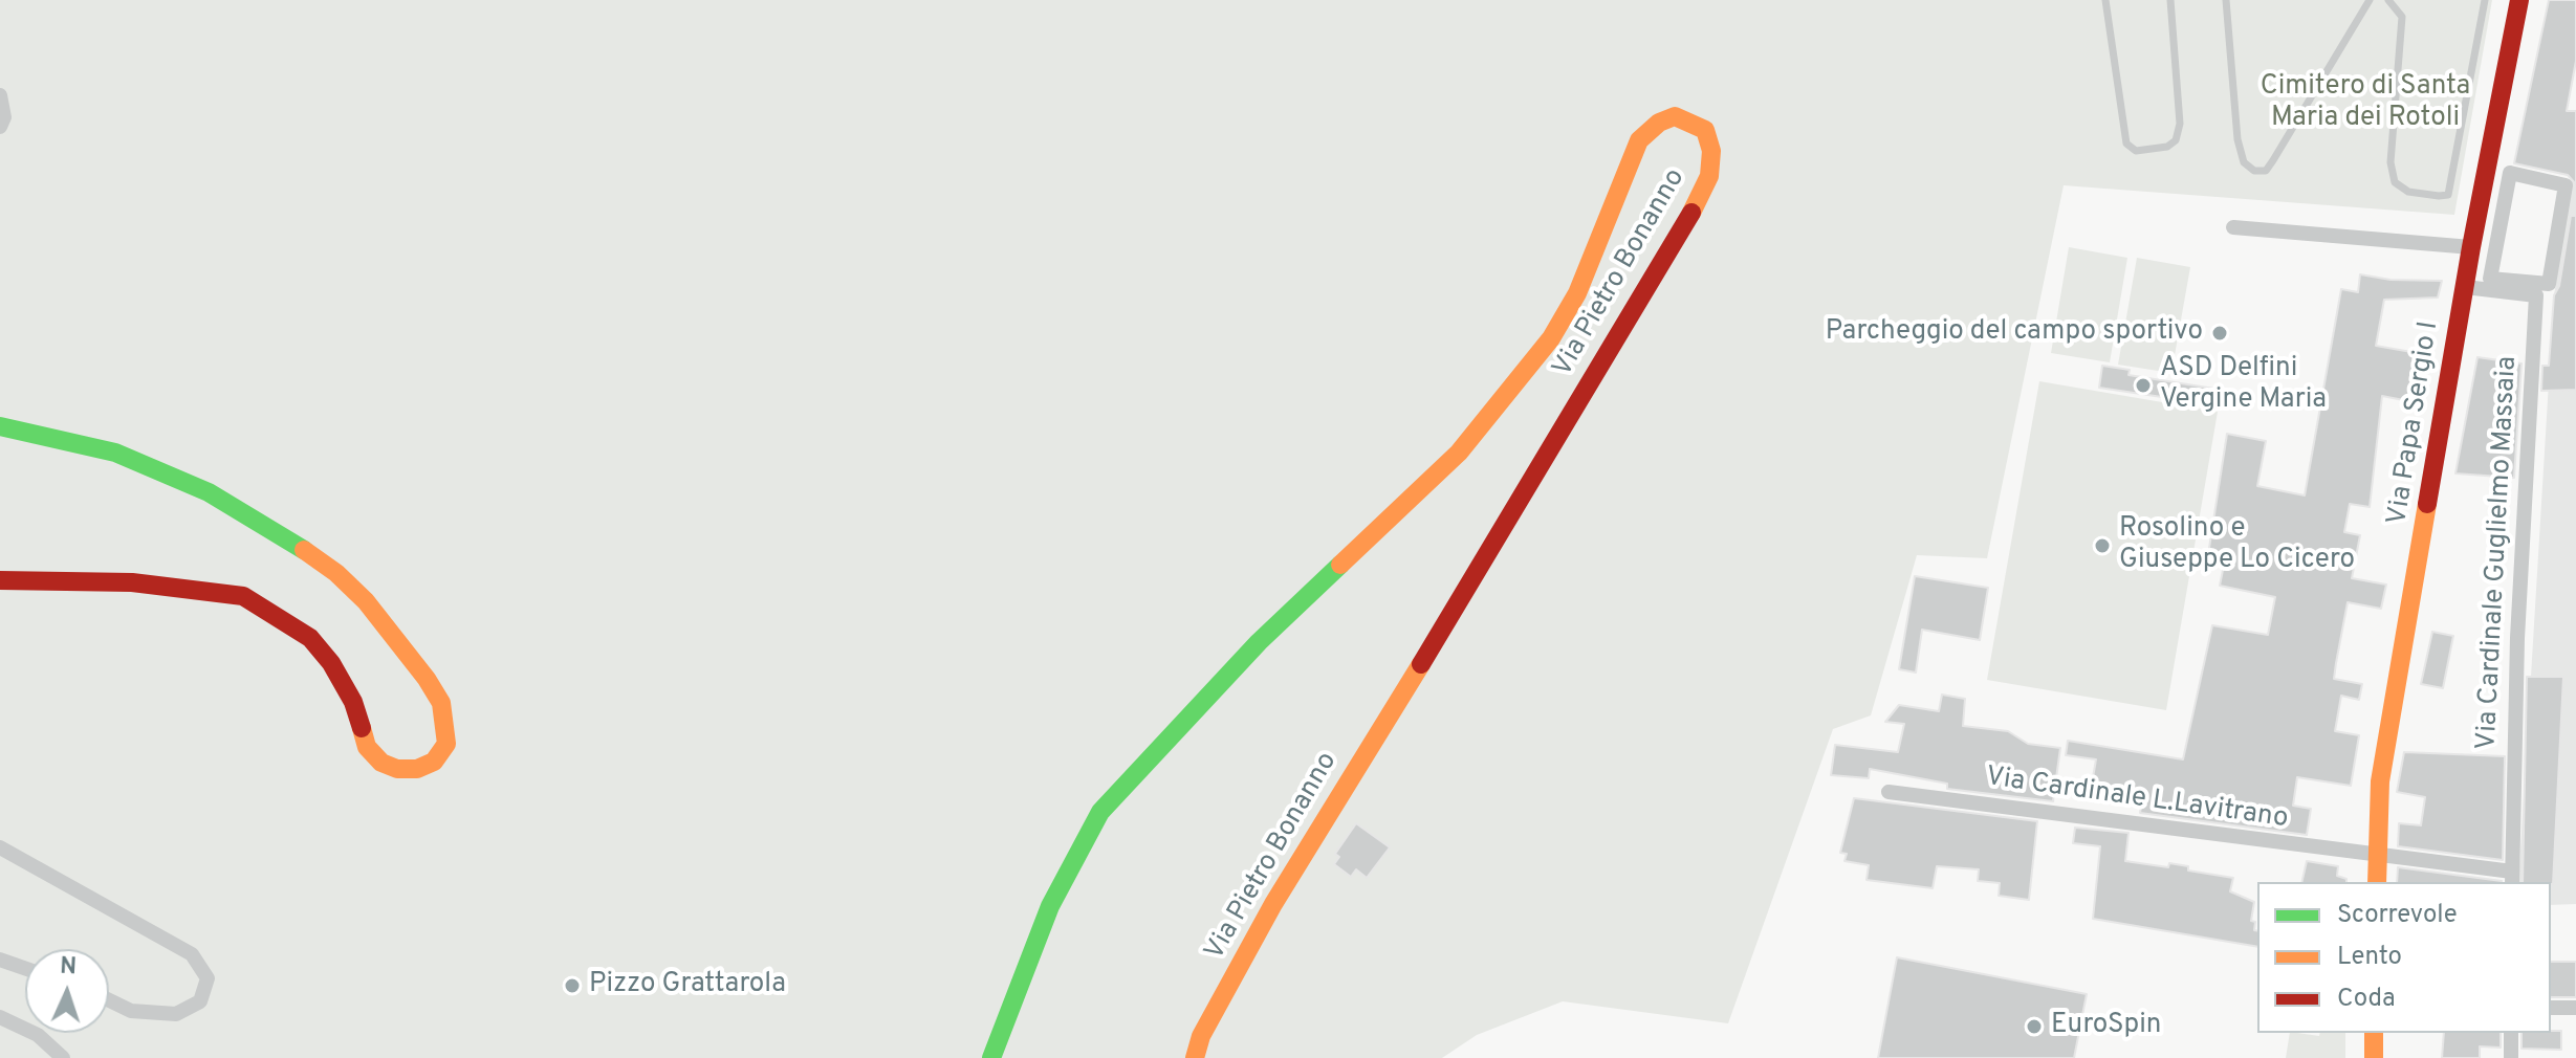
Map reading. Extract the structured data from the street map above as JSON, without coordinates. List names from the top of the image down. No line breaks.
{"streets":{"street":["Via Pietro Bonanno","Via Papa Sergio I","Via Cardinale Guglielmo Massaia","Via Cardinale L.Lavitrano"]},"crossings":[["Via Papa Sergio I","Via Cardinale Guglielmo Massaia"],["Via Papa Sergio I","Via Cardinale L.Lavitrano"],["Via Cardinale Guglielmo Massaia","Via Cardinale L.Lavitrano"]],"parks":["Cimitero di Santa Maria dei Rotoli"],"places":["Parcheggio del campo sportivo","ASD Delfini Vergine Maria","Rosolino e Giuseppe Lo Cicero","Pizzo Grattarola","EuroSpin"],"legend":["Scorrevole","Lento","Coda"],"north":"top"}
